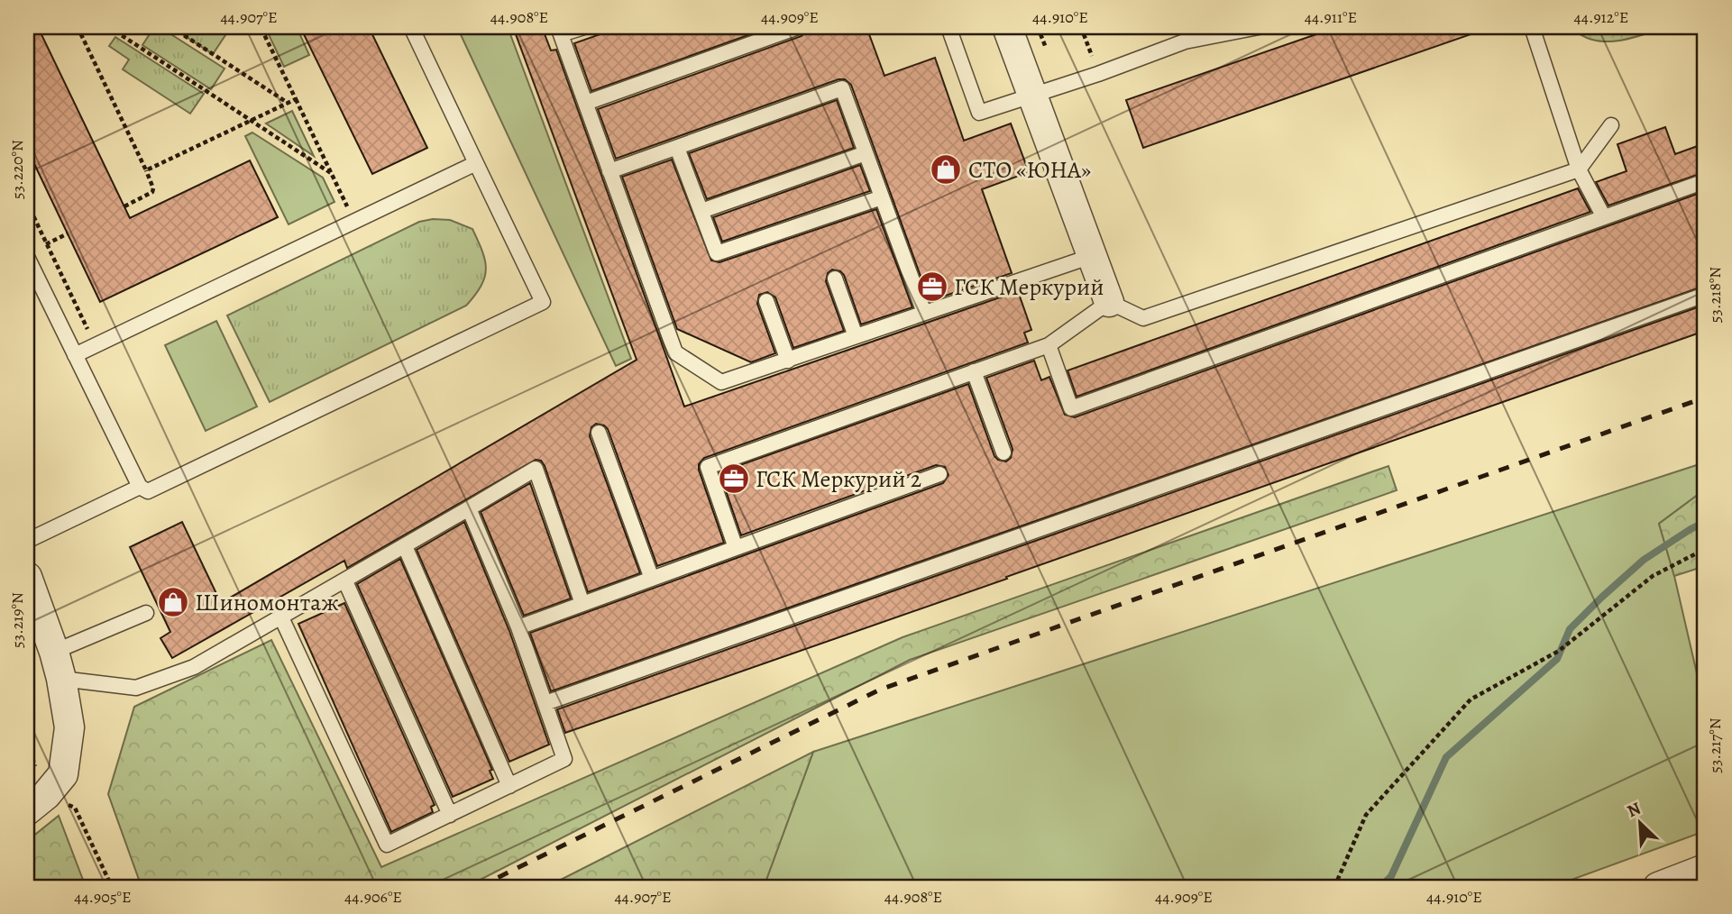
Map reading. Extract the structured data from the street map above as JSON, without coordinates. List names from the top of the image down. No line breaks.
{"places":{"shop":["СТО «ЮНА»","Шиномонтаж"],"office":["ГСК Меркурий","ГСК Меркурий 2"]},"north":"top left","coordinates":["44.907°E","44.908°E","44.909°E","44.910°E","44.911°E","44.912°E","53.220°N","53.218°N","53.219°N","53.217°N","44.905°E","44.906°E"]}
